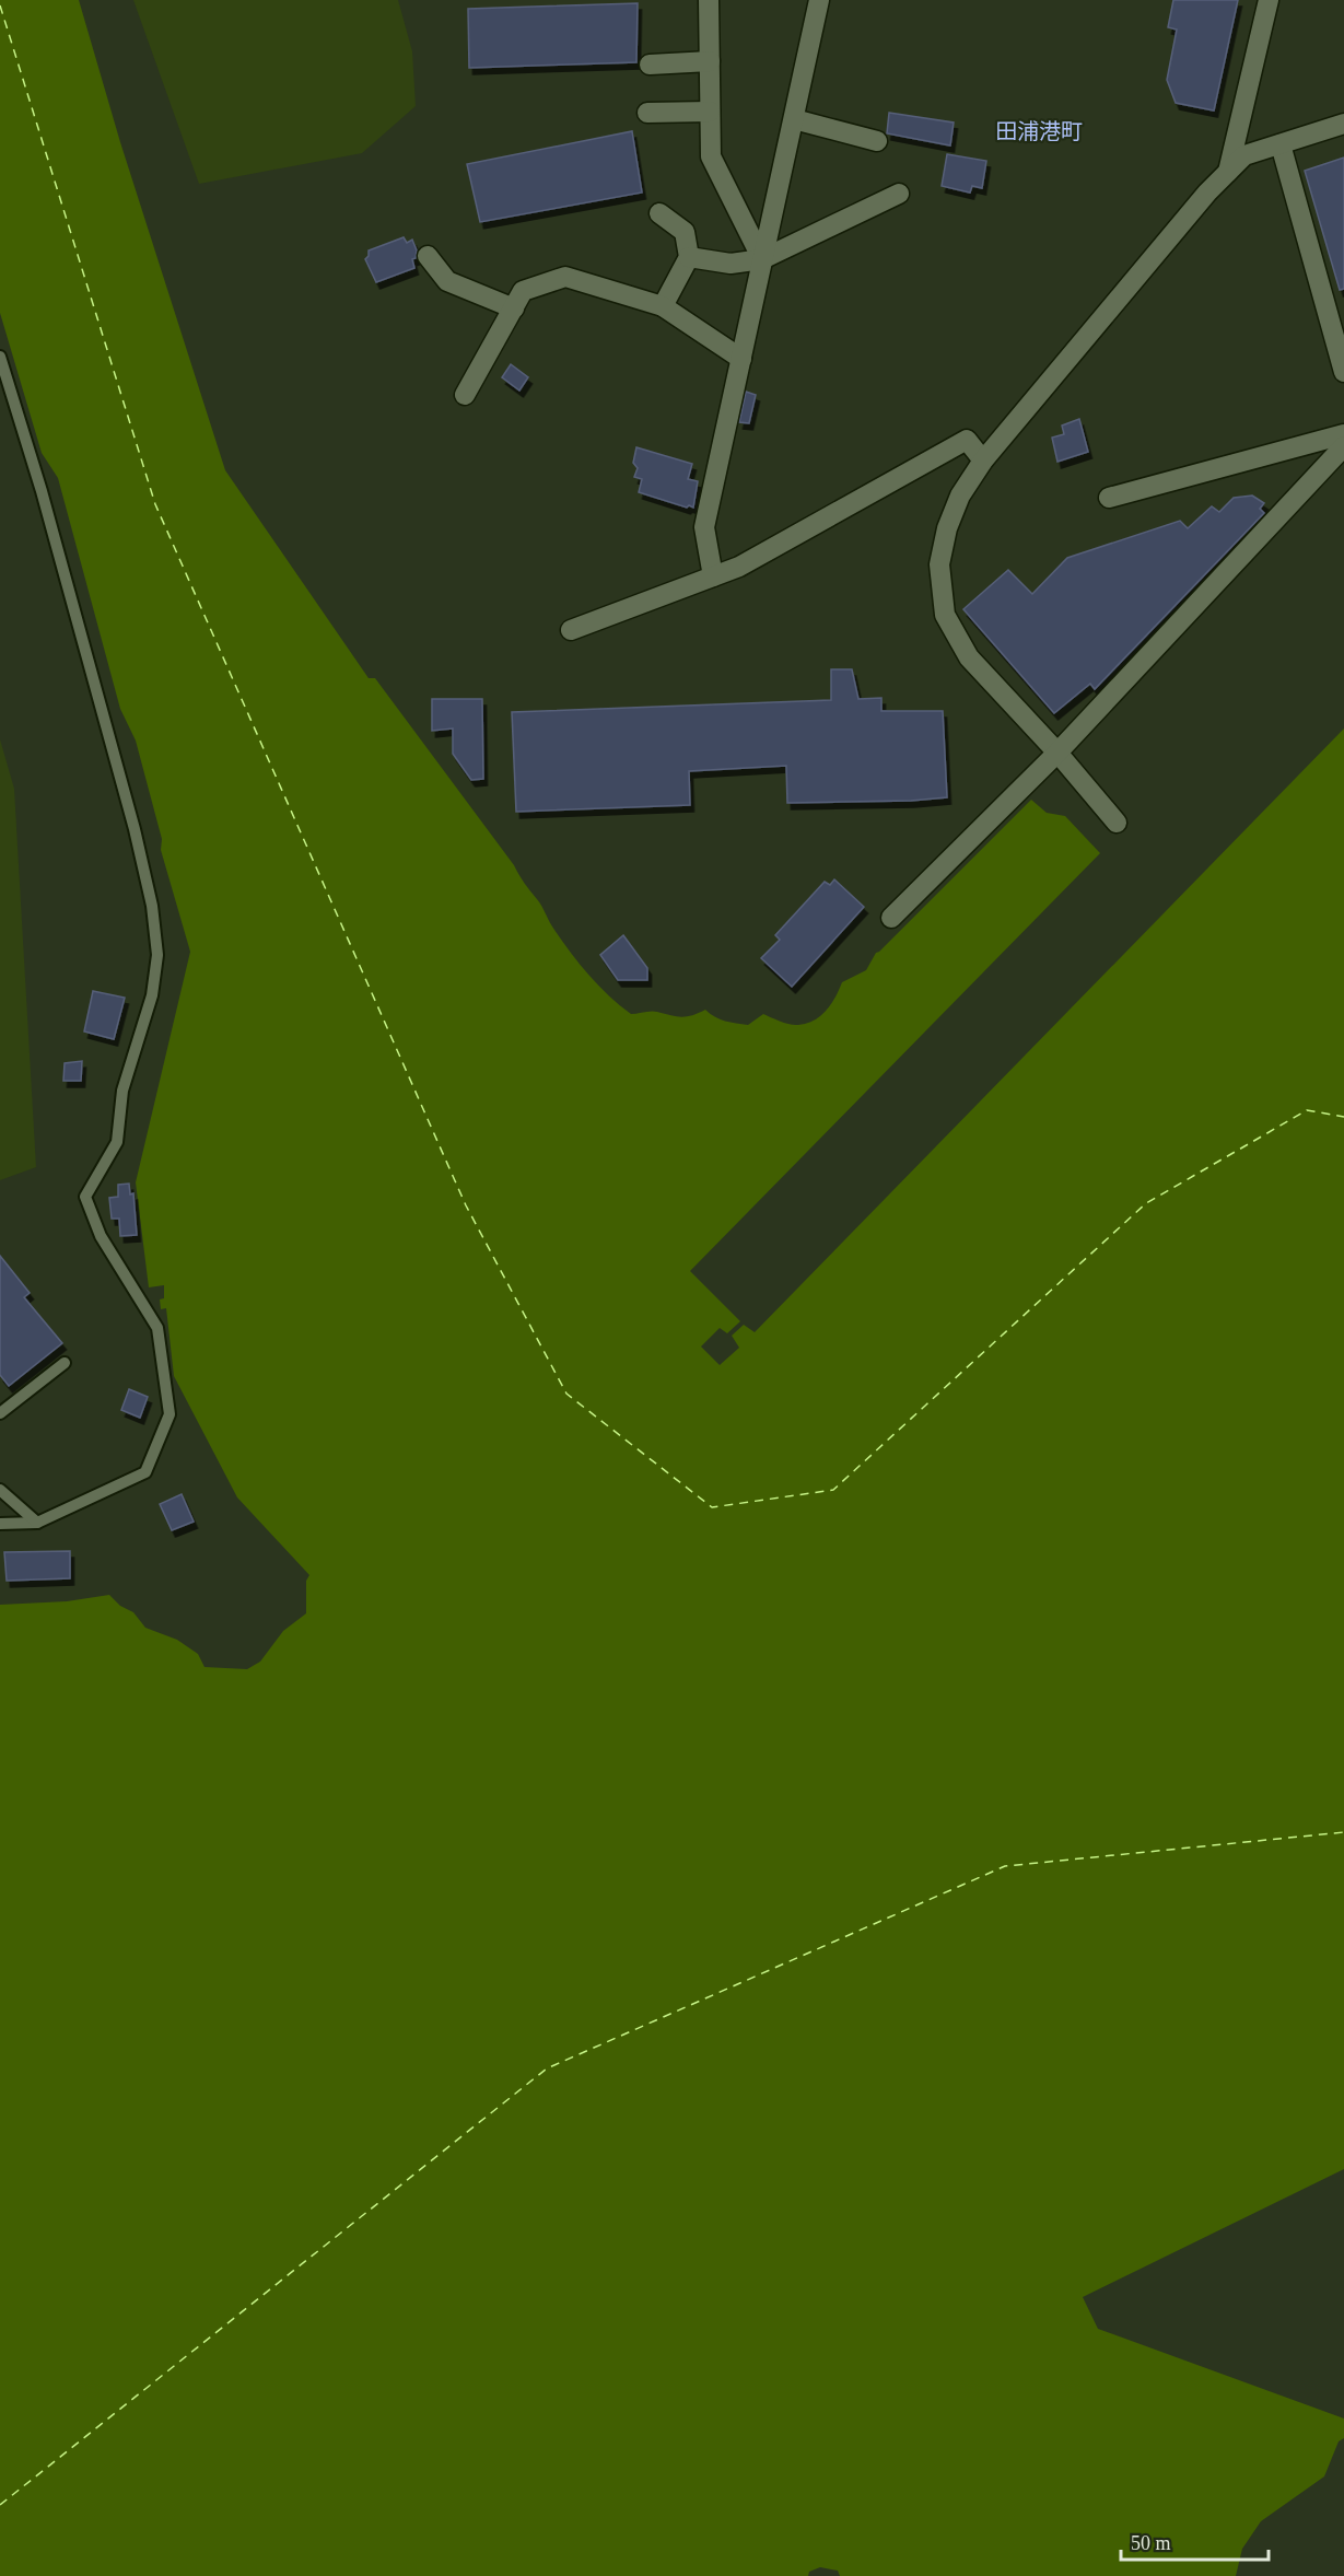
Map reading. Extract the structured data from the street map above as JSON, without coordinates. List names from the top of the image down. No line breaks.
{"districts":["田浦港町"],"scale_bar":"50 m"}
